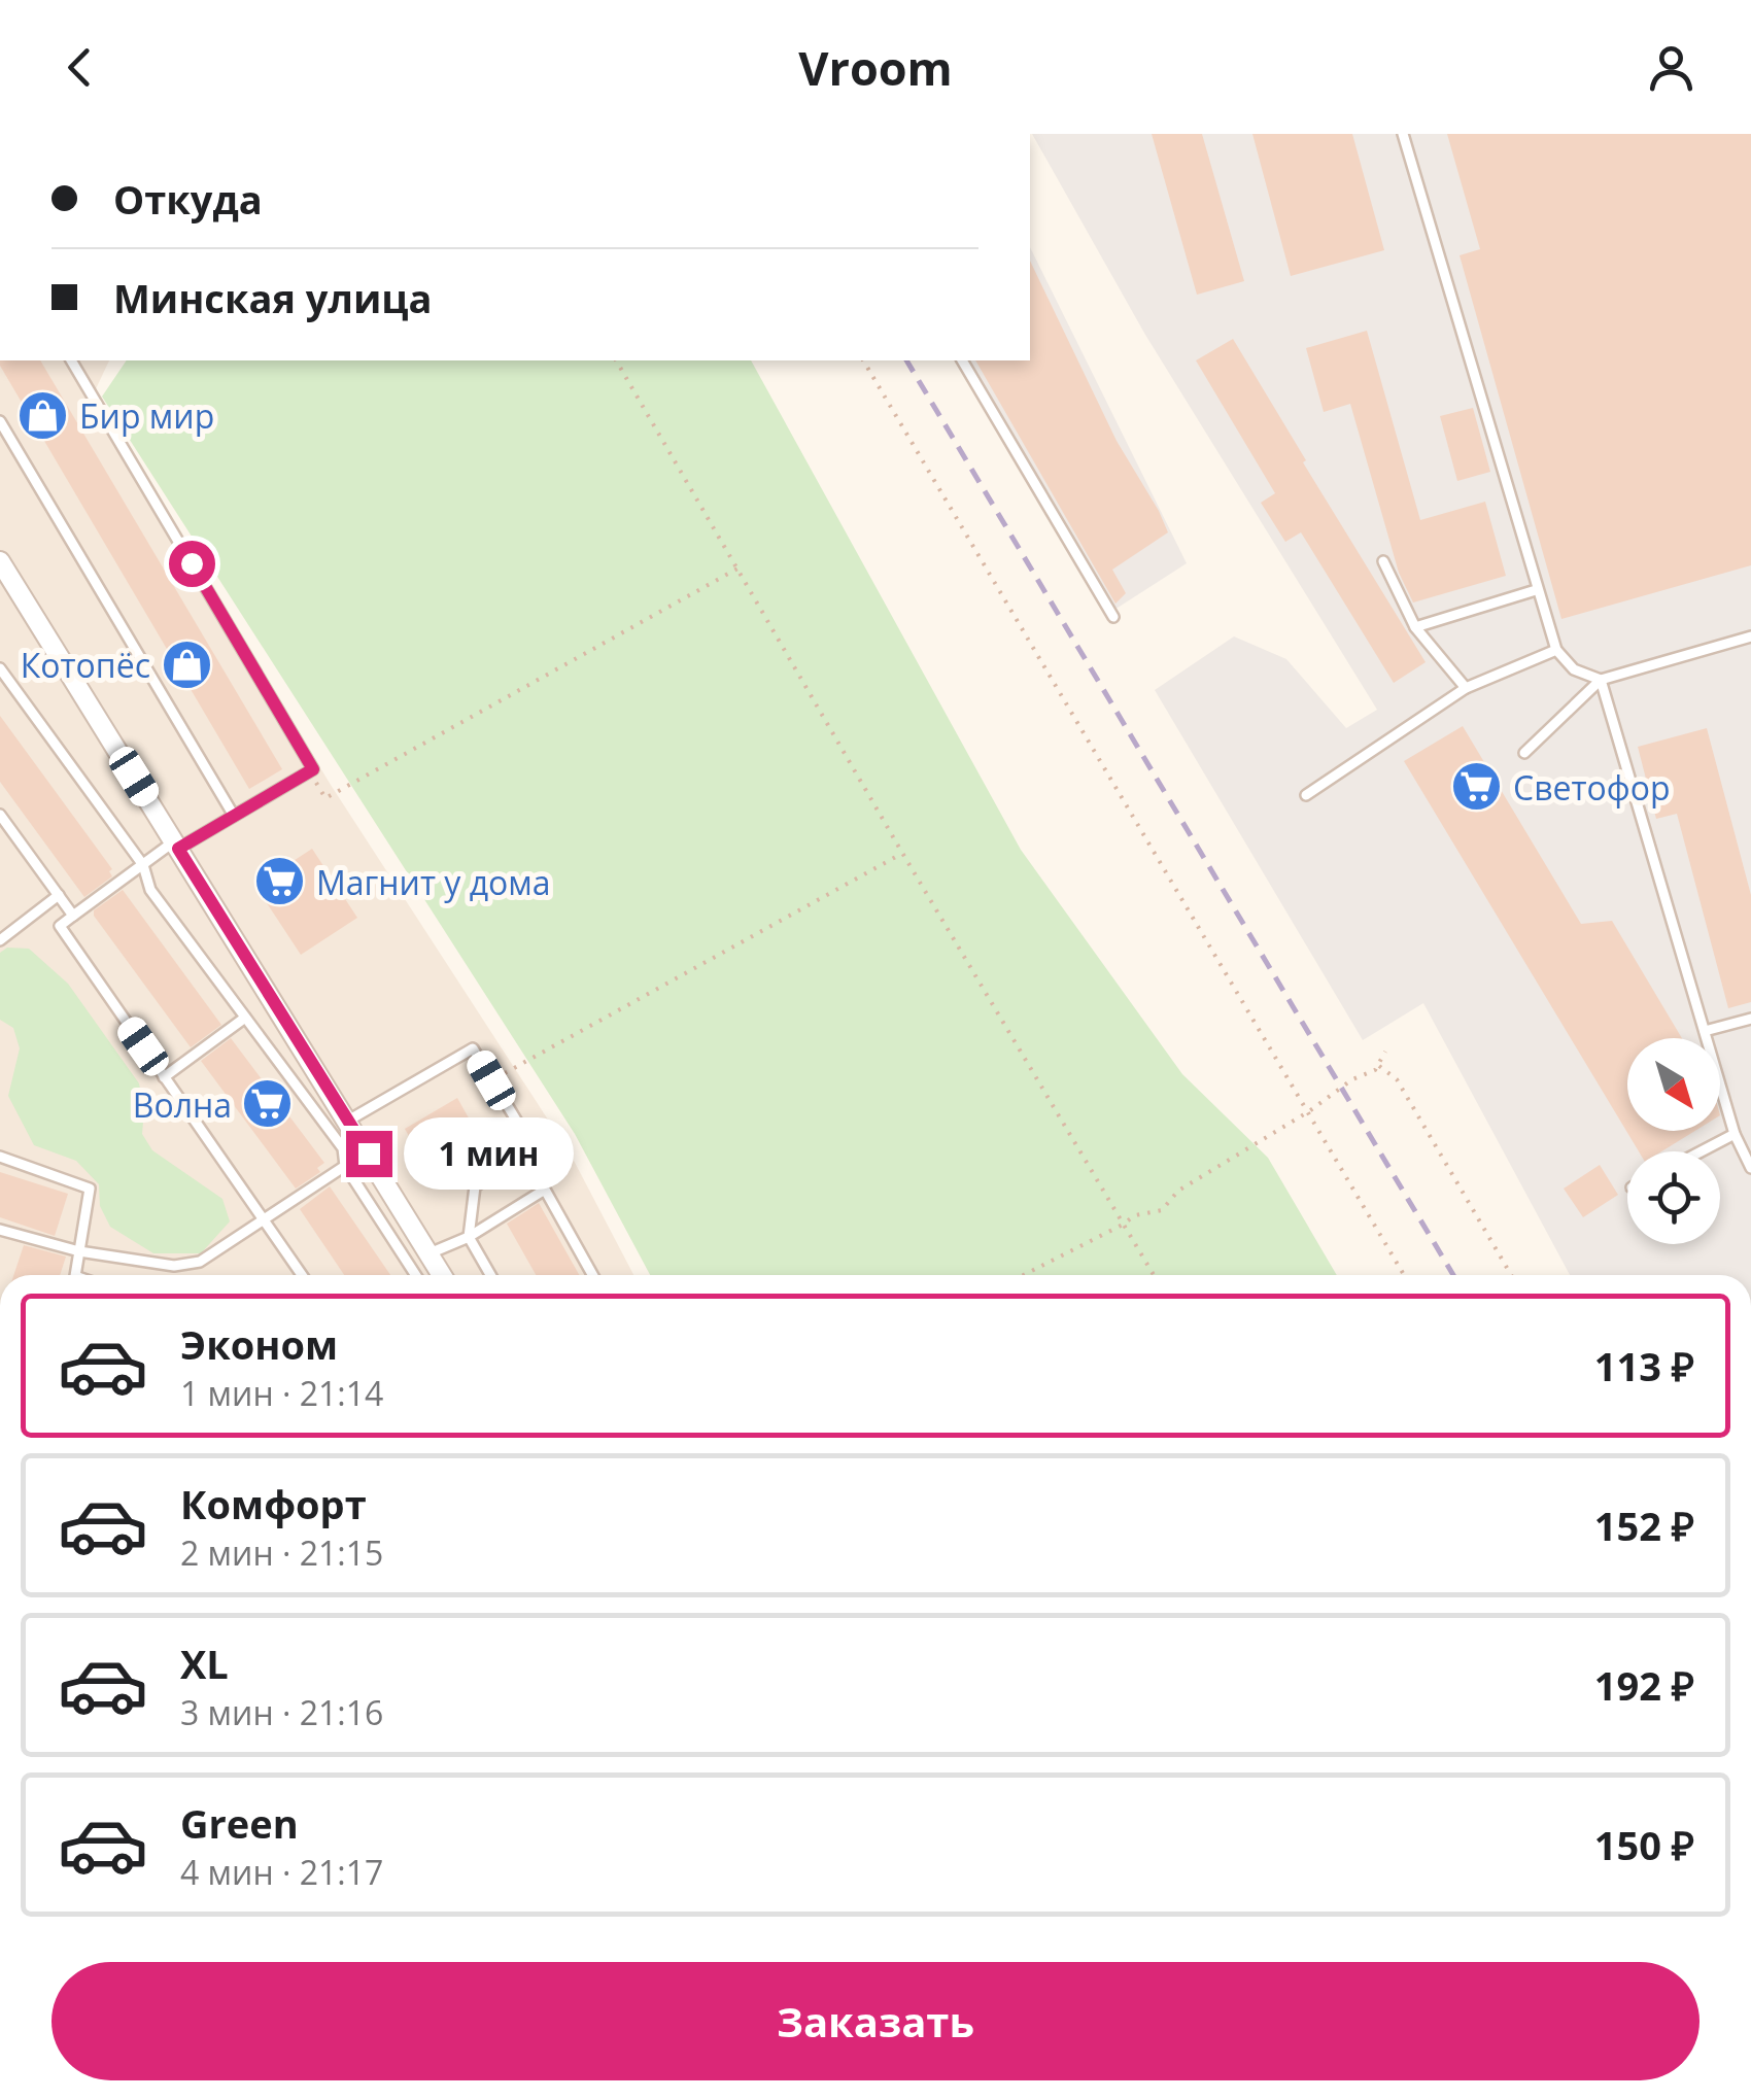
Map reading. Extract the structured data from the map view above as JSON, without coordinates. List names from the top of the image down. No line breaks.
{"places":{"shop":["Бир мир","Котопёс"],"supermarket":["Светофор","Магнит у дома","Волна"]},"north":"bottom right","page":{"header":"Vroom","banner":["Откуда","Минская улица"],"bubble":"1 мин","list":[{"name":"Эконом","note":"1 мин · 21:14","value":"113 ₽"},{"name":"Комфорт","note":"2 мин · 21:15","value":"152 ₽"},{"name":"XL","note":"3 мин · 21:16","value":"192 ₽"},{"name":"Green","note":"4 мин · 21:17","value":"150 ₽"}],"buttons":"Заказать"}}
